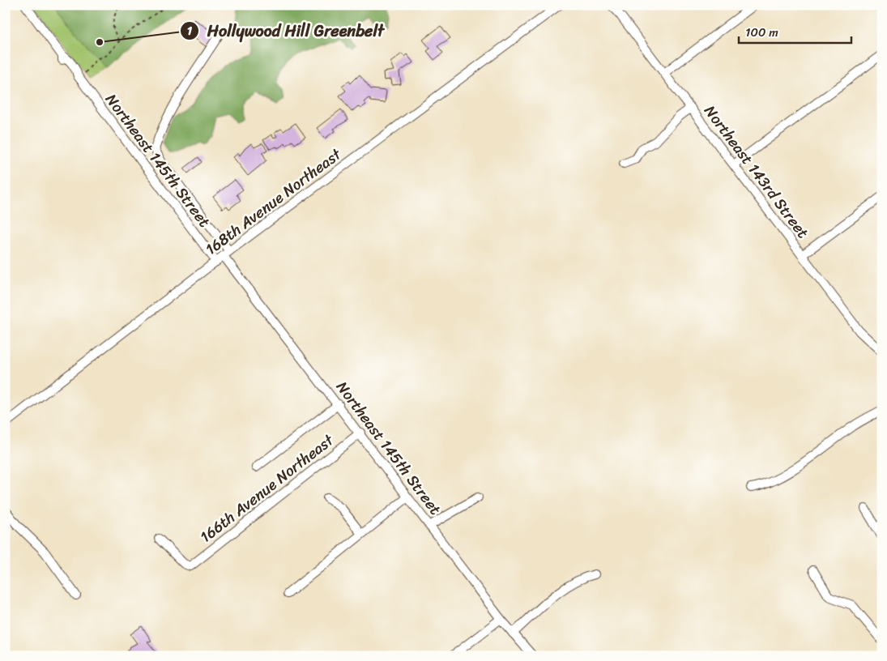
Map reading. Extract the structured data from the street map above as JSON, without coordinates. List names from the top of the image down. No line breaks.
{"streets":{"street":["Northeast 145th Street","Northeast 143rd Street","168th Avenue Northeast","166th Avenue Northeast"]},"crossings":[["Northeast 145th Street","168th Avenue Northeast"],["Northeast 145th Street","166th Avenue Northeast"]],"places":["Hollywood Hill Greenbelt"],"scale_bar":"100 m"}
